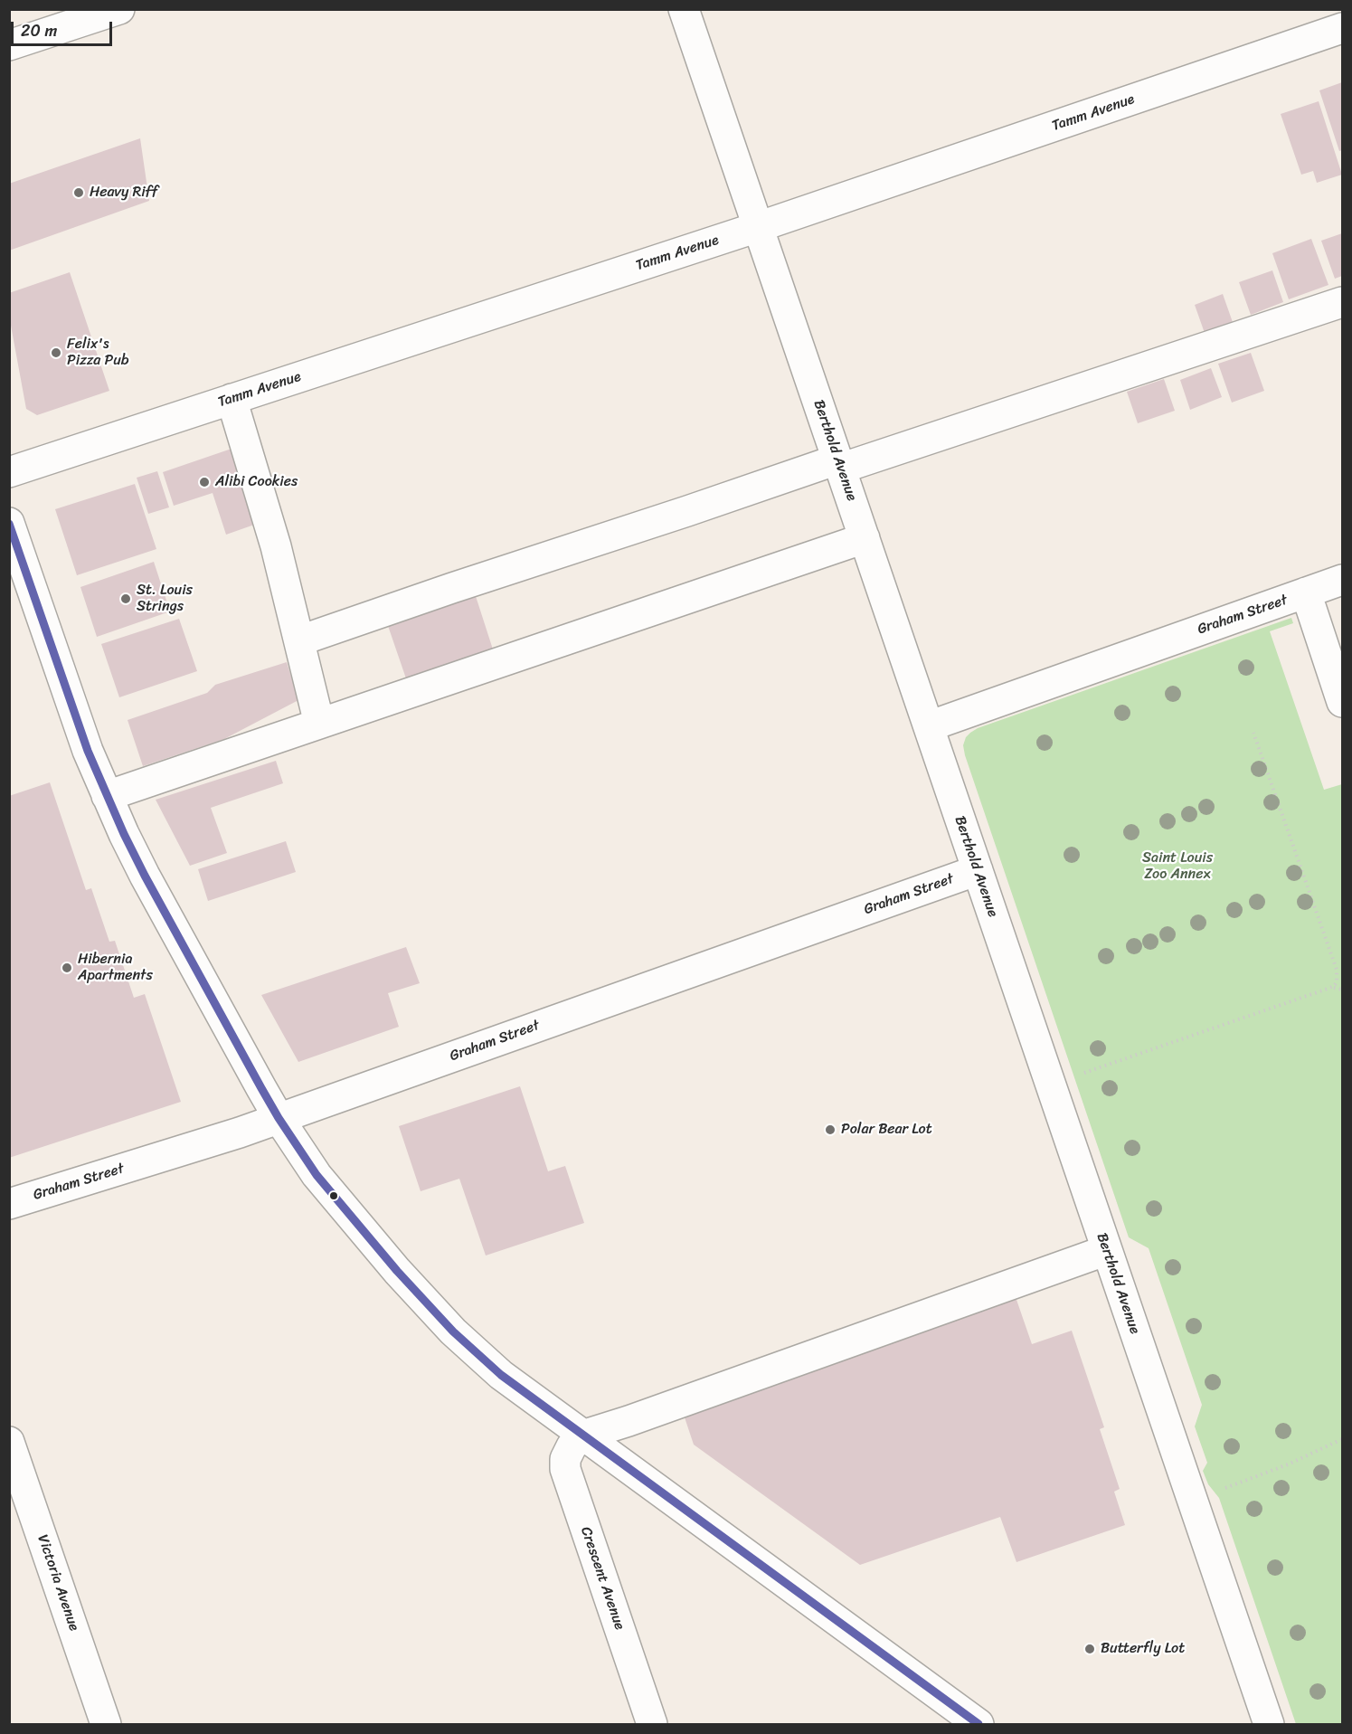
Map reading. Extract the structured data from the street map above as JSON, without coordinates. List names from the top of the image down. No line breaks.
{"streets":{"street":["Tamm Avenue","Berthold Avenue","Graham Street","Crescent Avenue","Victoria Avenue"]},"crossings":[["Tamm Avenue","Berthold Avenue"],["Berthold Avenue","Graham Street"]],"parks":["Saint Louis Zoo Annex"],"places":["Heavy Riff","Felix's Pizza Pub","Alibi Cookies","St. Louis Strings","Hibernia Apartments","Polar Bear Lot","Butterfly Lot"],"scale_bar":"20 m"}
